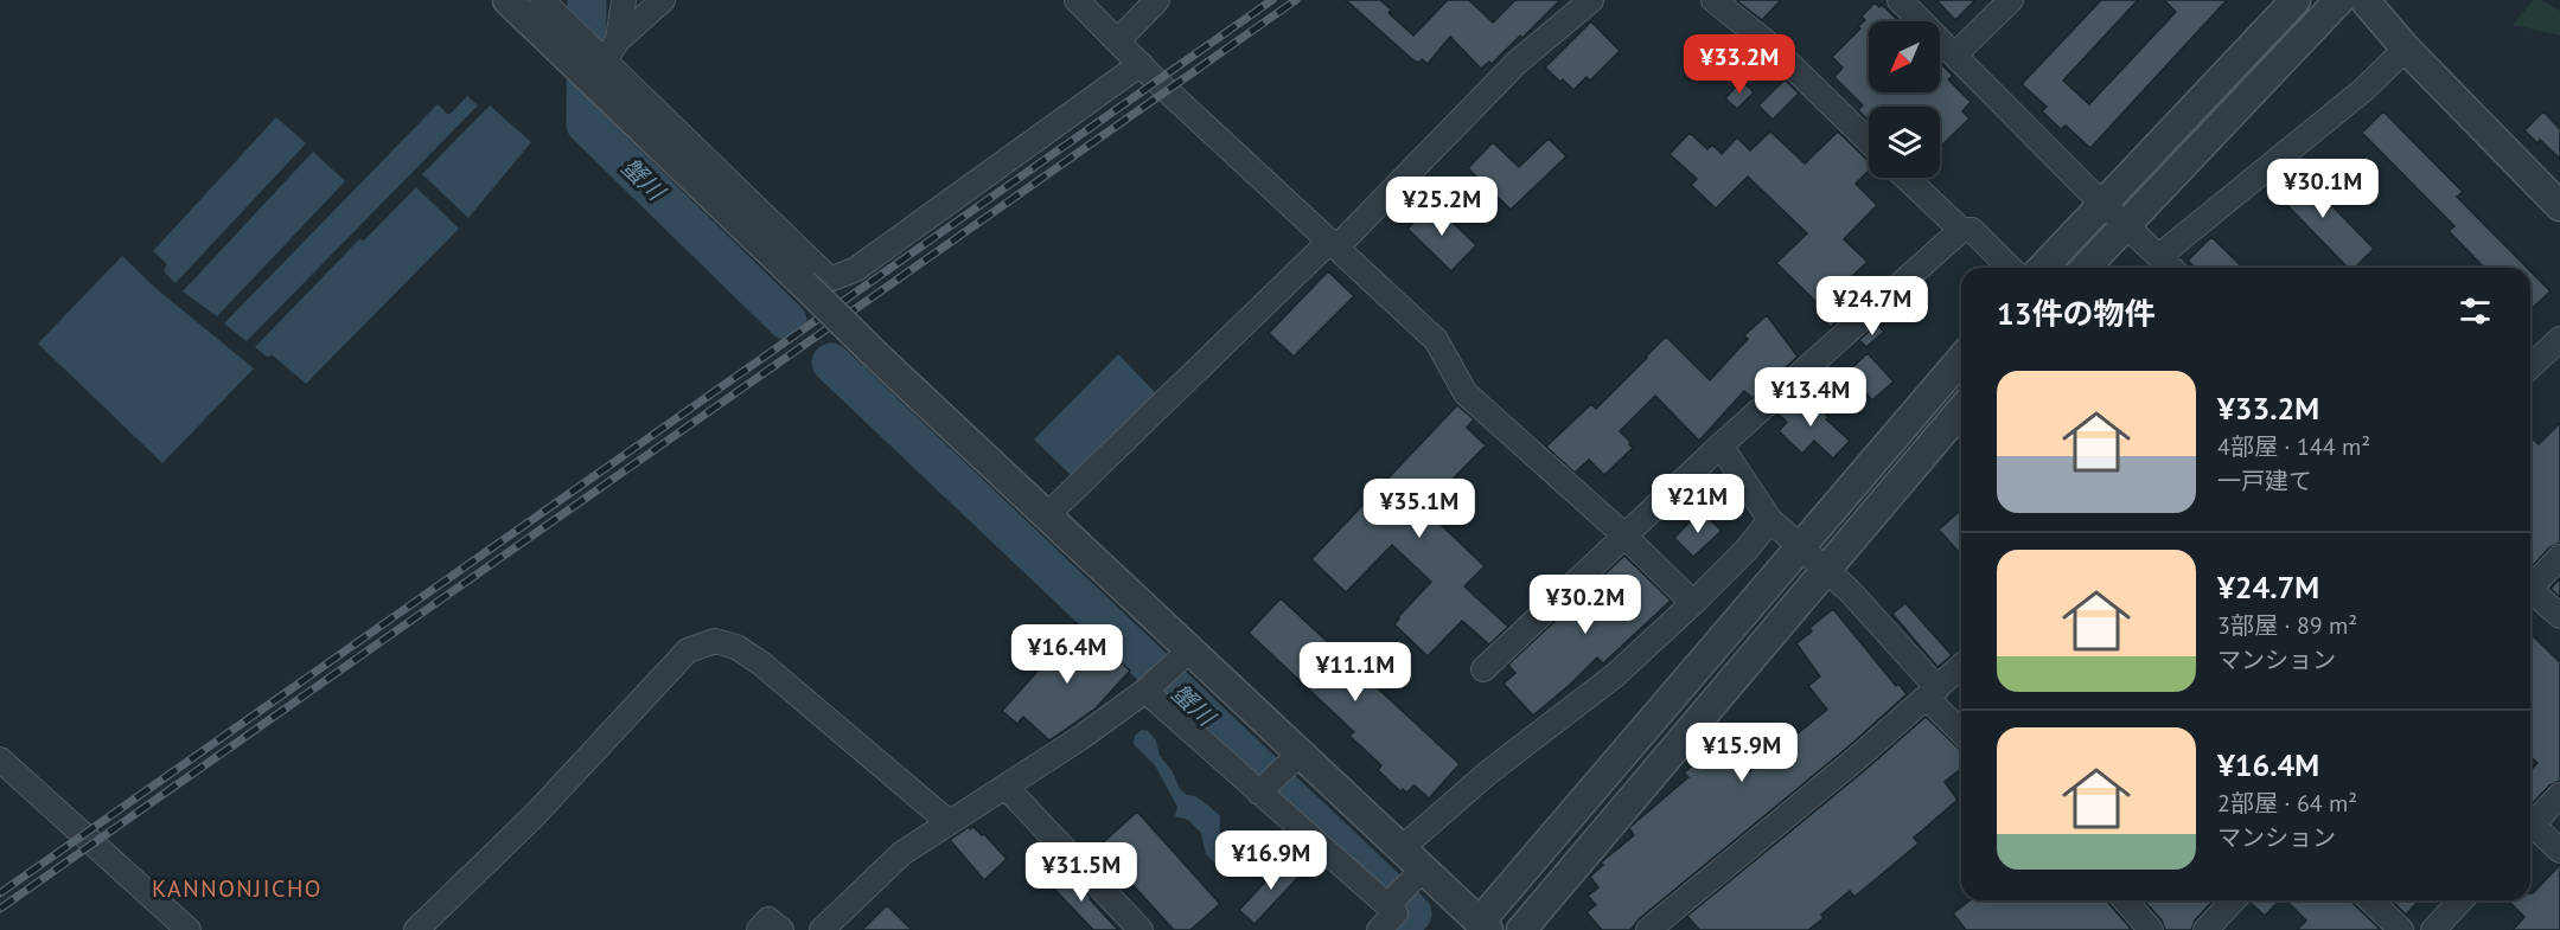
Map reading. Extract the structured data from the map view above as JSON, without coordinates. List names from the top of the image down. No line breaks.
{"districts":["KANNONJICHO"],"water":["蟹川"],"north":"bottom left","page":{"price":["¥33.2M","¥30.1M","¥25.2M","¥24.7M","¥13.4M","¥21M","¥35.1M","¥30.2M","¥16.4M","¥11.1M","¥15.9M","¥16.9M","¥31.5M"],"heading":"13件の物件","list":[{"name":"¥33.2M","note":"4部屋 · 144 m² · 一戸建て"},{"name":"¥24.7M","note":"3部屋 · 89 m² · マンション"},{"name":"¥16.4M","note":"2部屋 · 64 m² · マンション"}]}}
